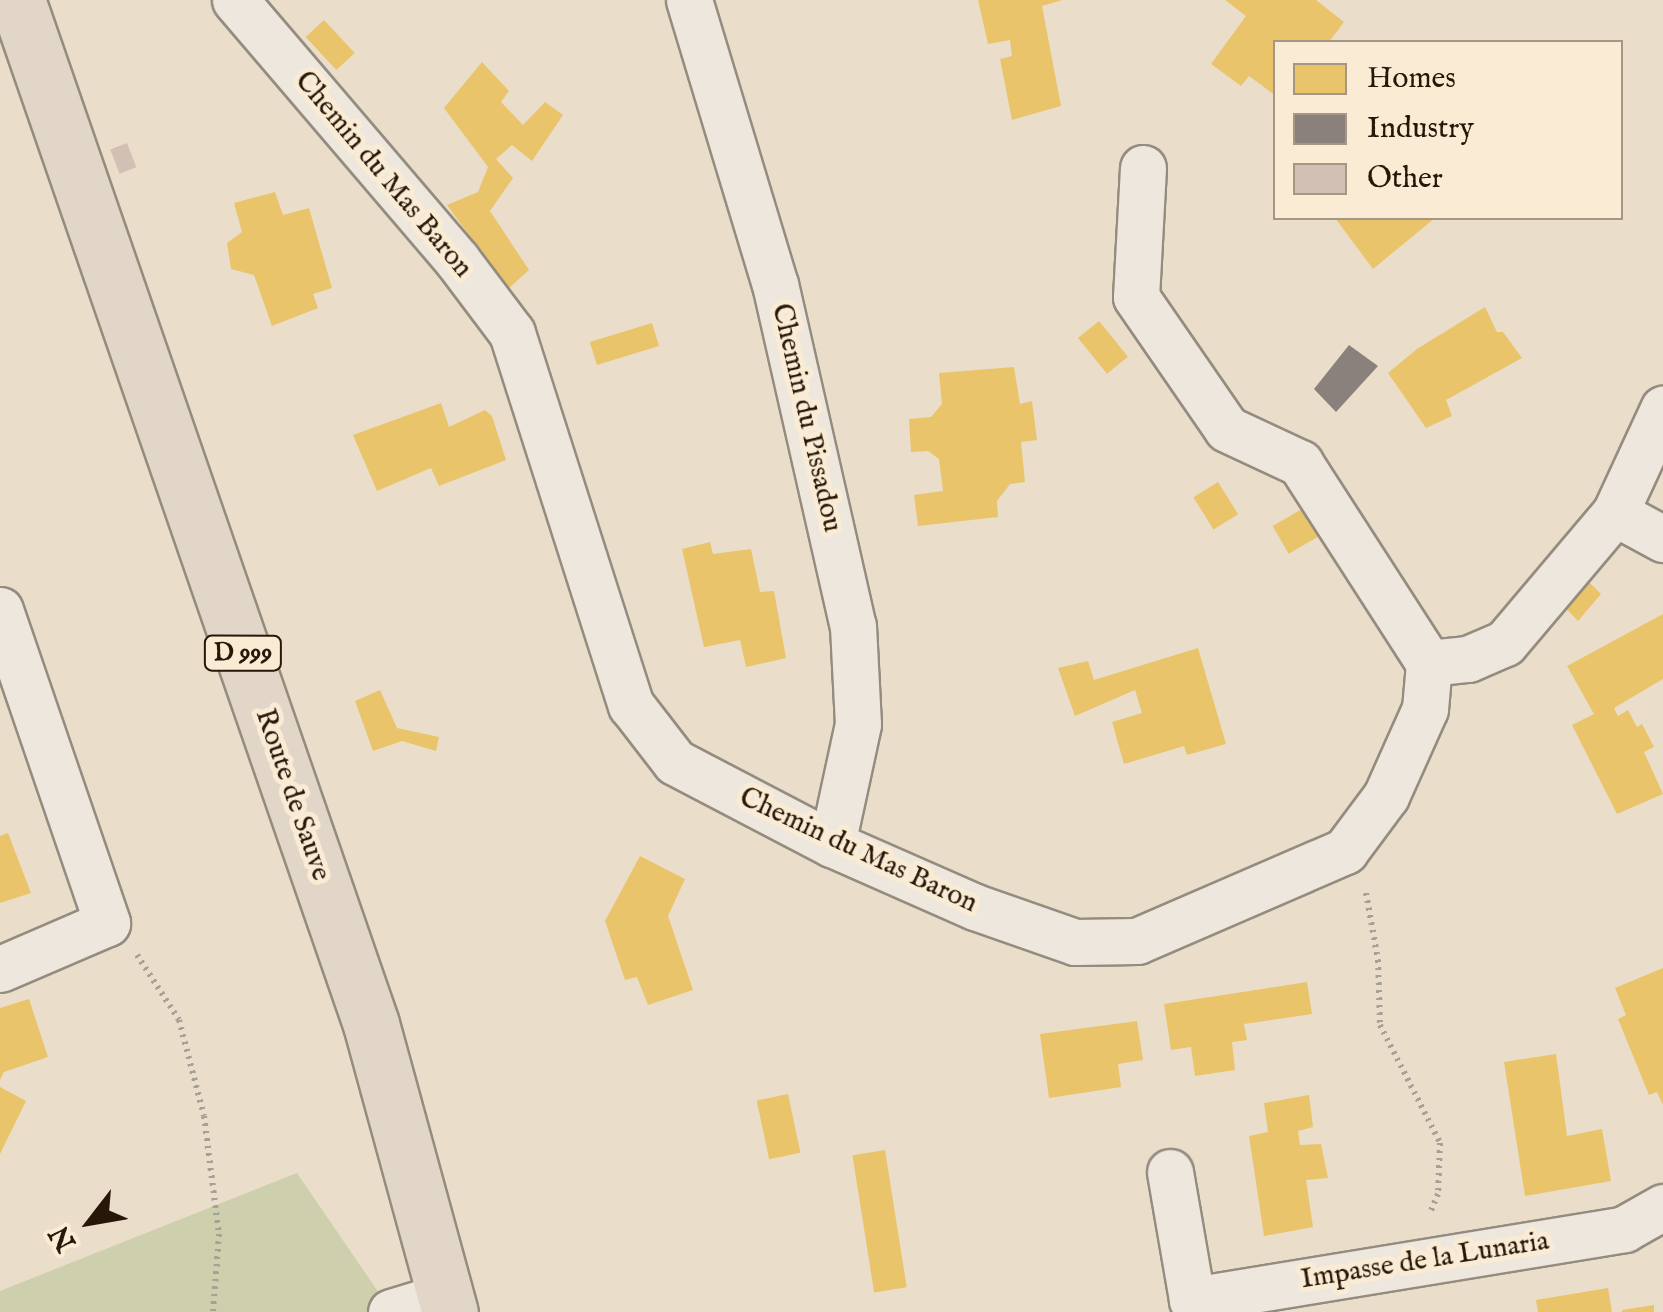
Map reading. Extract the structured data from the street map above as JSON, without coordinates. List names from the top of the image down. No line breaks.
{"streets":{"main road":["D 999","Route de Sauve"],"street":["Chemin du Mas Baron","Chemin du Pissadou","Impasse de la Lunaria"]},"crossings":[["Chemin du Mas Baron","Chemin du Pissadou"]],"legend":["Homes","Industry","Other"],"north":"bottom left"}
